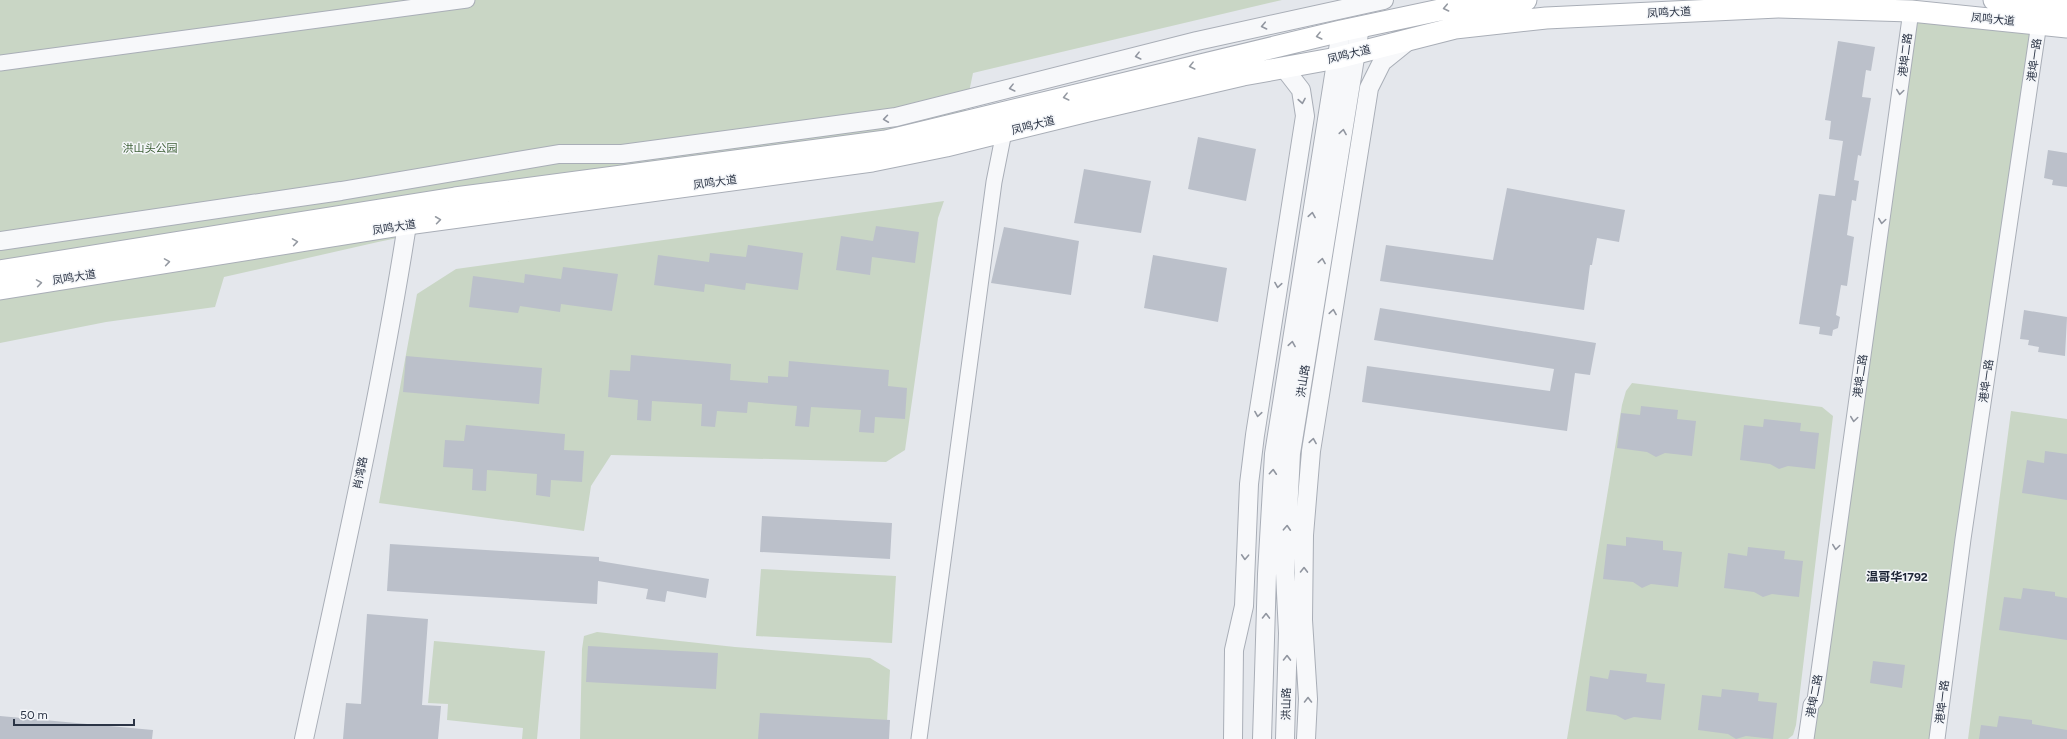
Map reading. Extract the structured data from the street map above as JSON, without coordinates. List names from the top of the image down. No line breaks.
{"streets":{"main road":["凤鸣大道"],"street":["港埠二路","港埠一路","洪山路","肖湾路"]},"crossings":[["凤鸣大道","港埠二路"],["凤鸣大道","港埠一路"],["凤鸣大道","洪山路"],["凤鸣大道","肖湾路"]],"one_way":["港埠二路"],"districts":["温哥华1792"],"parks":["洪山头公园"],"scale_bar":"50 m"}
